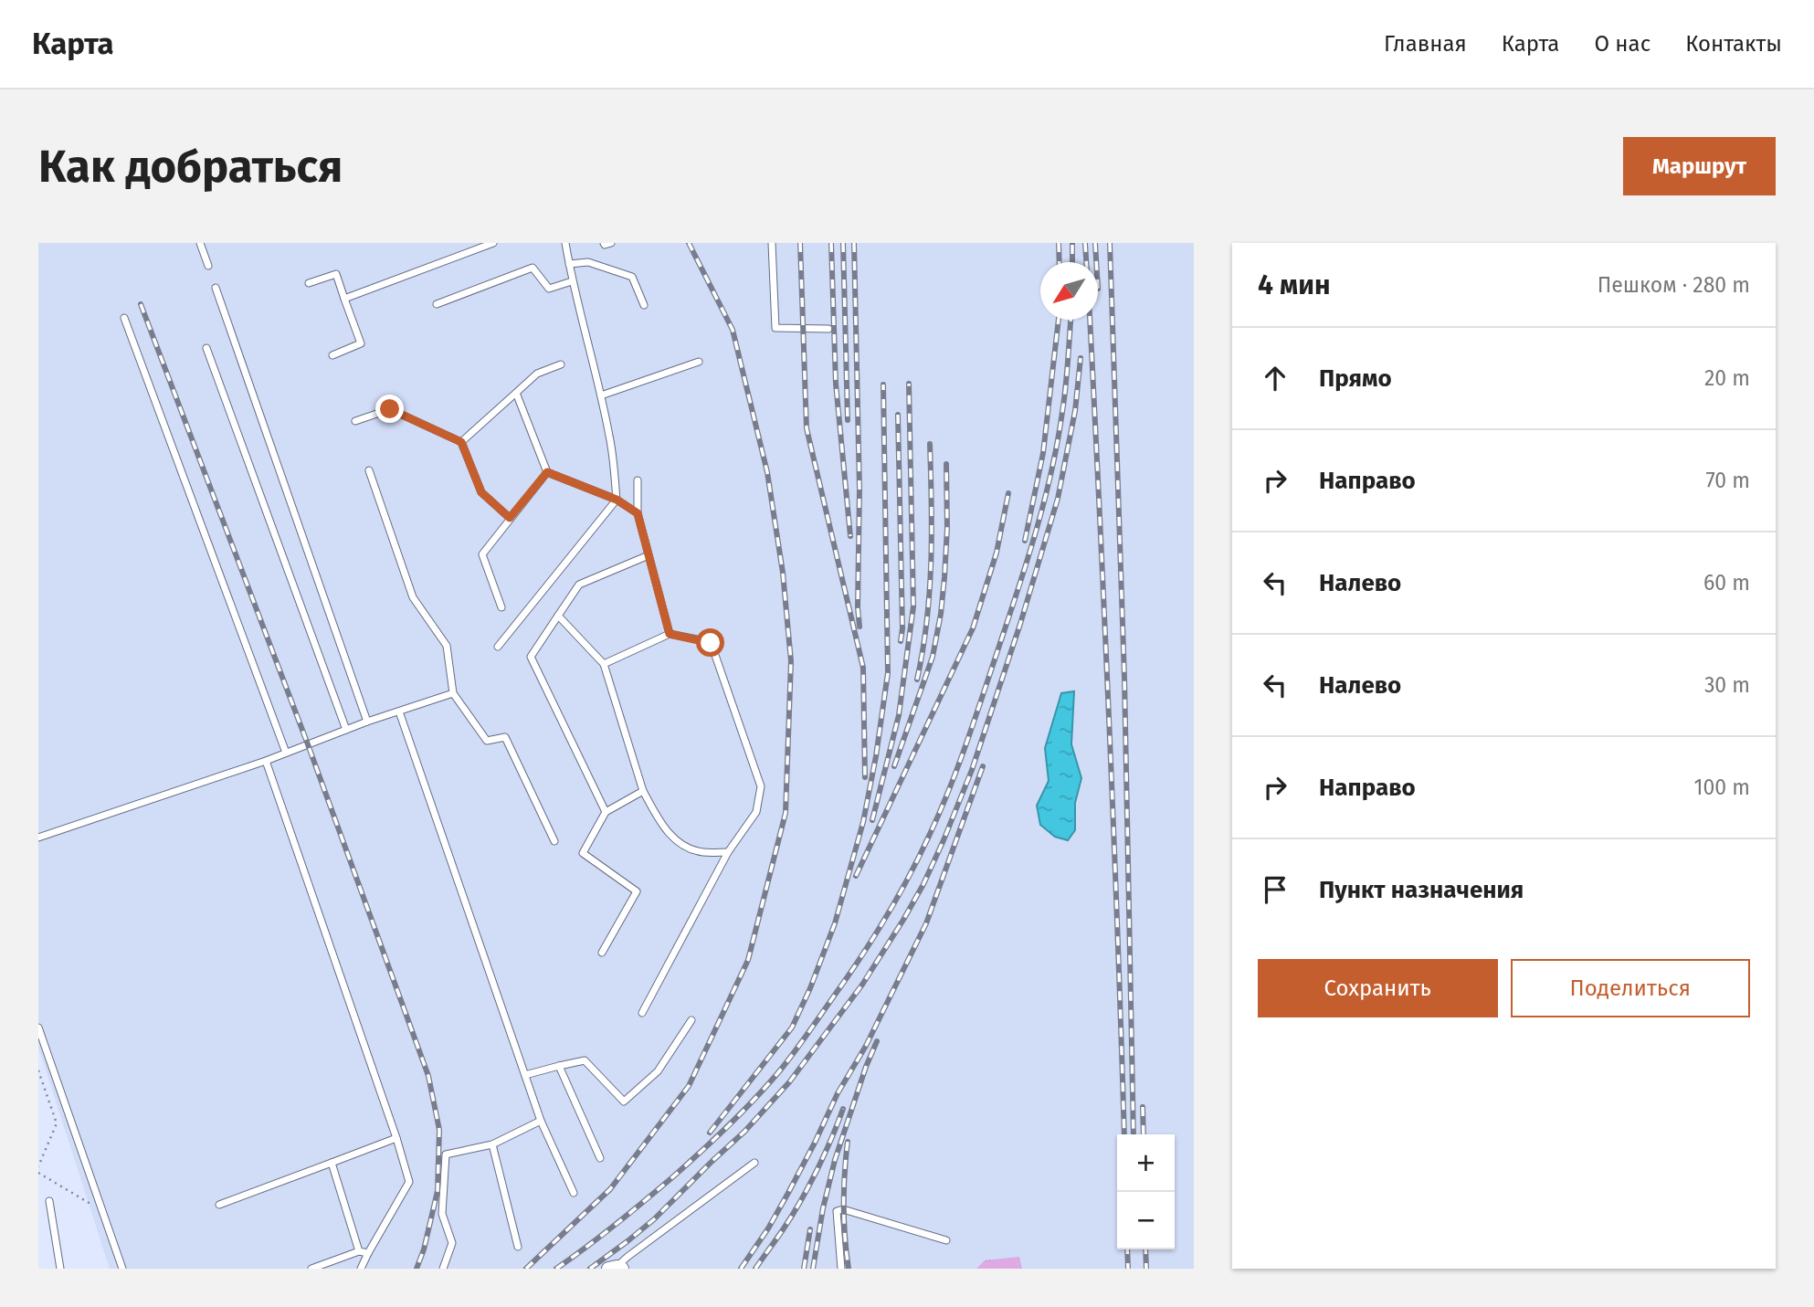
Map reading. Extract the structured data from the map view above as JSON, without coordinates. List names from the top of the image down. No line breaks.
{"north":"bottom left","page":{"header":"Карта","nav":["Главная","Карта","О нас","Контакты"],"buttons":["Маршрут",["Сохранить","Поделиться"]],"title":"Как добраться","heading":["4 мин","Пешком · 280 m"],"list":[["Прямо","20 m"],["Направо","70 m"],["Налево","60 m"],["Налево","30 m"],["Направо","100 m"],"Пункт назначения"],"map_buttons":["+","−"]}}
